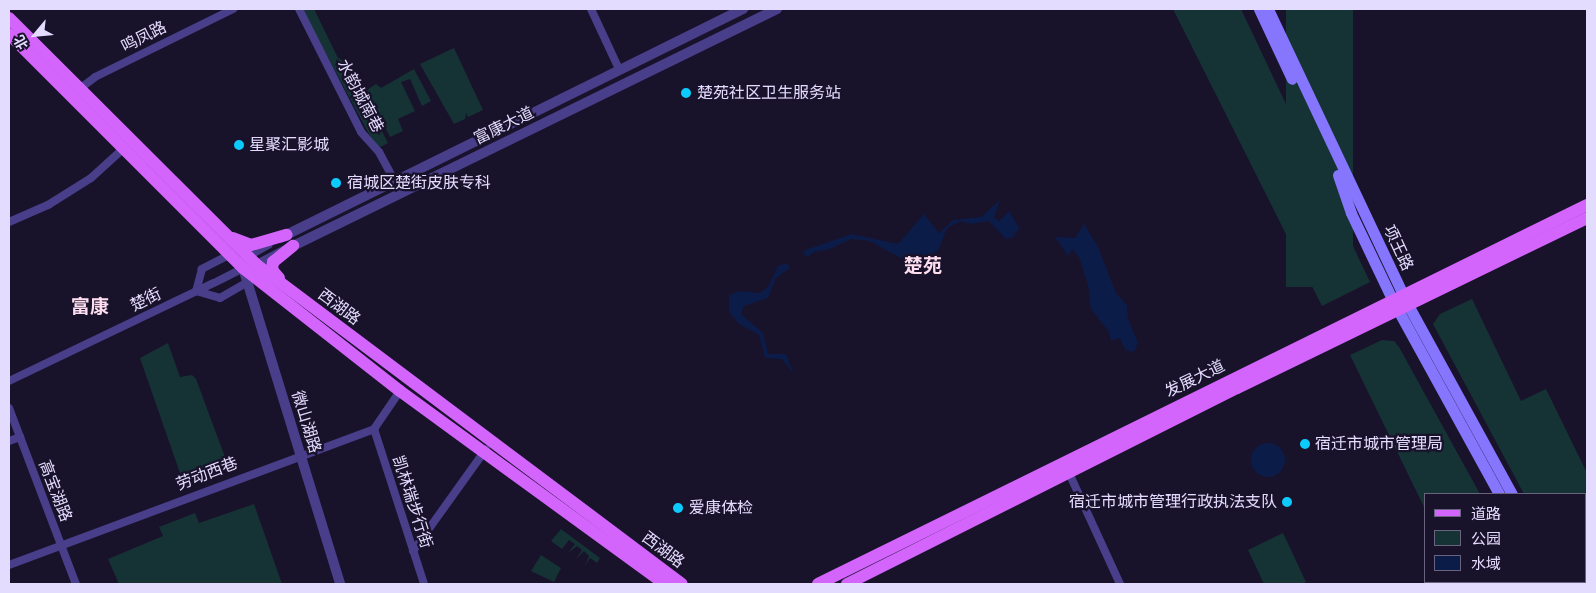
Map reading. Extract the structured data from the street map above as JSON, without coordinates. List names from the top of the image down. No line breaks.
{"streets":{"main road":["项王路","西湖路","发展大道"],"street":["鸣凤路","水韵城南巷","富康大道","楚街","微山湖路","劳动西巷","高宝湖路","凯林瑞步行街"]},"crossings":[["鸣凤路","西湖路"],["水韵城南巷","富康大道"],["富康大道","楚街"],["富康大道","西湖路"],["富康大道","微山湖路"],["项王路","发展大道"],["楚街","西湖路"],["西湖路","微山湖路"],["微山湖路","劳动西巷"],["劳动西巷","高宝湖路"],["劳动西巷","凯林瑞步行街"]],"districts":["楚苑","富康"],"places":["楚苑社区卫生服务站","星聚汇影城","宿城区楚街皮肤专科","宿迁市城市管理局","宿迁市城市管理行政执法支队","爱康体检"],"legend":["道路","公园","水域"],"north":"bottom left"}
